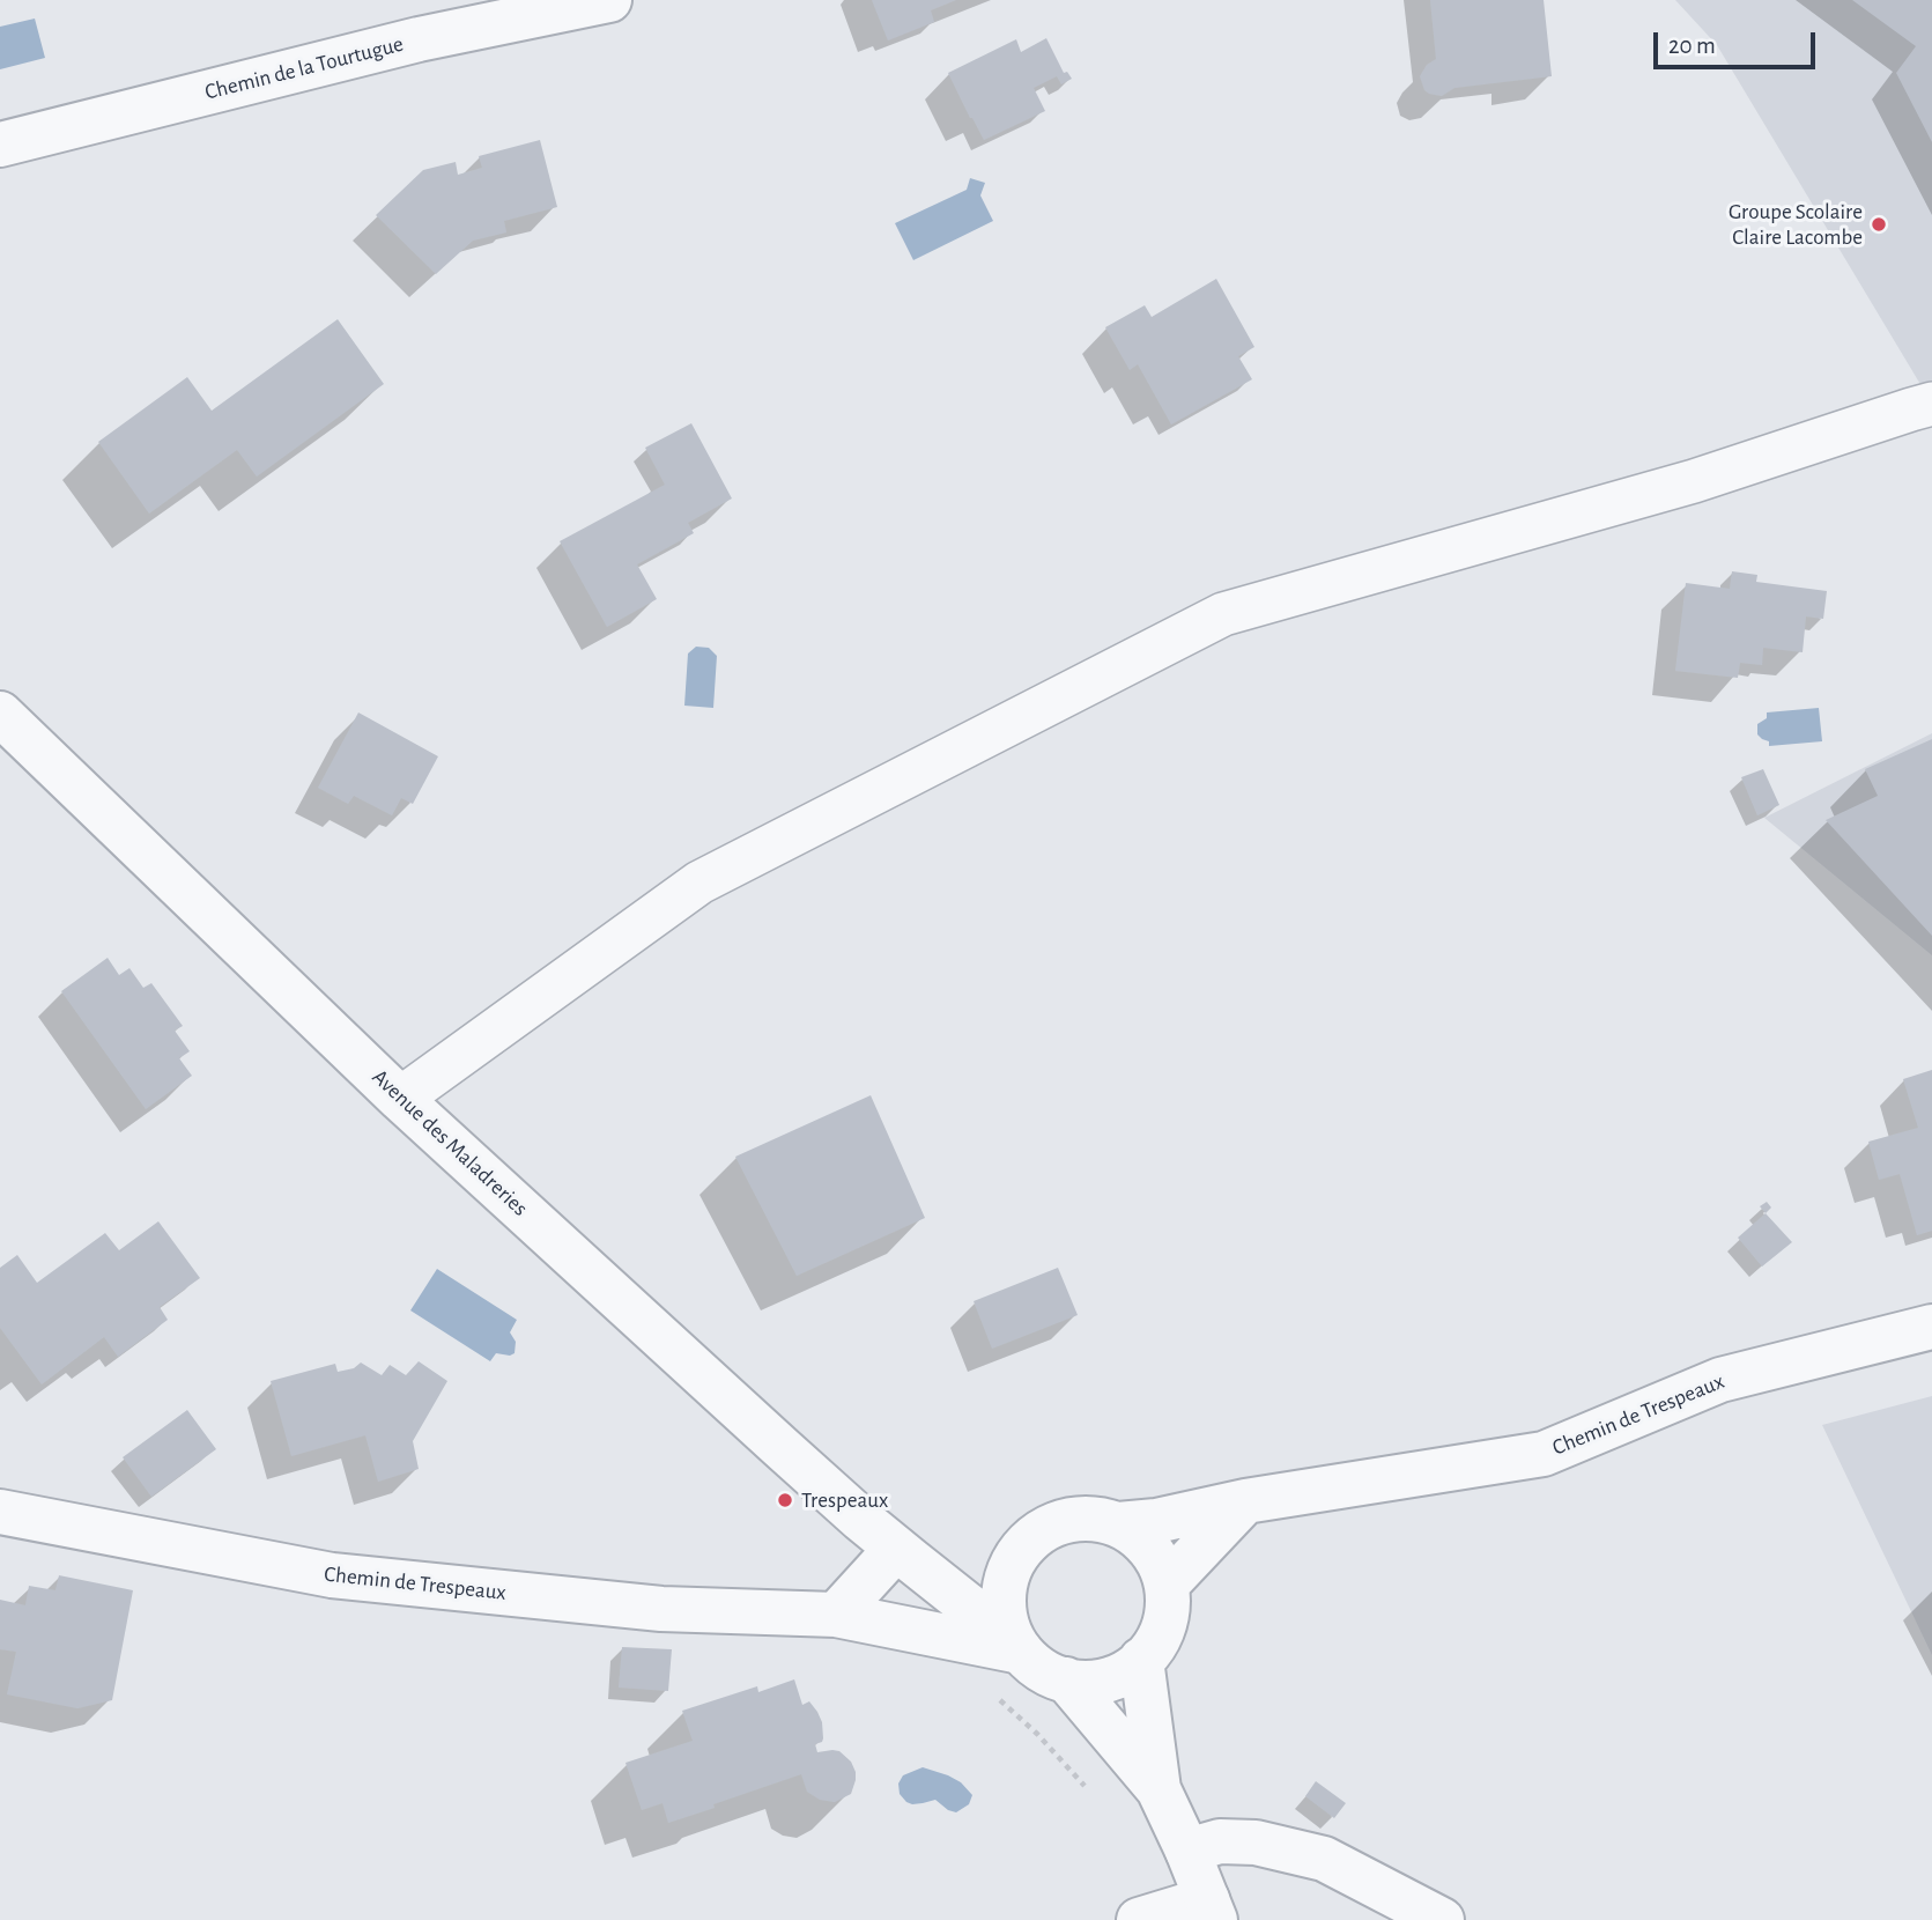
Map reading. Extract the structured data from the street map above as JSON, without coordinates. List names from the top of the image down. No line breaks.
{"streets":{"street":["Chemin de la Tourtugue","Avenue des Maladreries","Chemin de Trespeaux"]},"crossings":[["Avenue des Maladreries","Chemin de Trespeaux"]],"places":["Groupe Scolaire Claire Lacombe","Trespeaux"],"scale_bar":"20 m"}
